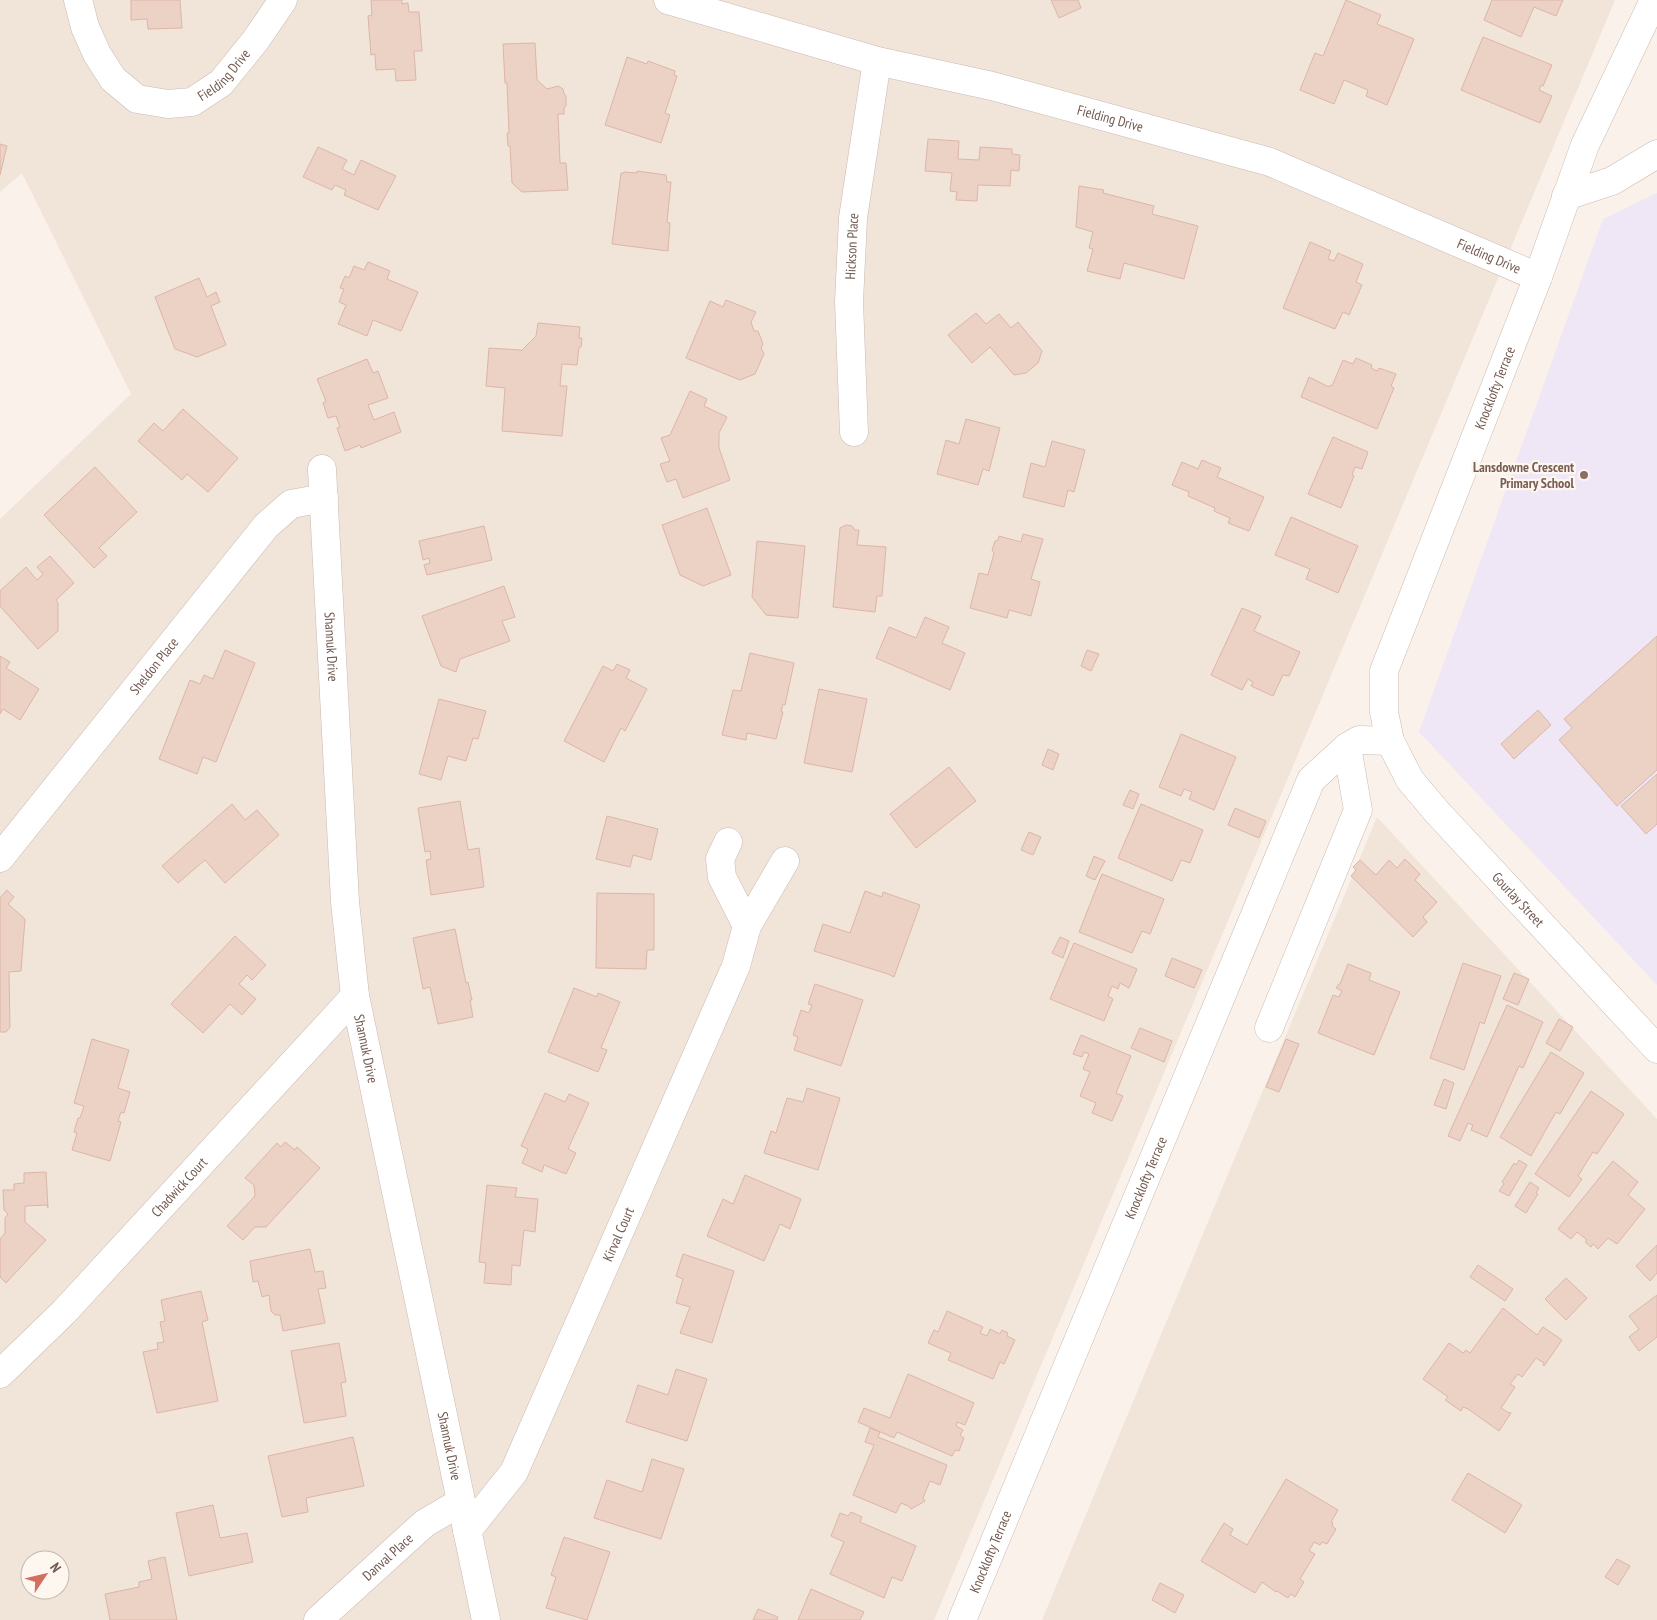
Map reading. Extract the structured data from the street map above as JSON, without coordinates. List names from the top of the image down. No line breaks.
{"streets":{"street":["Fielding Drive","Hickson Place","Knocklofty Terrace","Shannuk Drive","Sheldon Place","Gourlay Street","Chadwick Court","Kirval Court","Danval Place"]},"crossings":[["Fielding Drive","Hickson Place"],["Fielding Drive","Knocklofty Terrace"],["Knocklofty Terrace","Gourlay Street"],["Shannuk Drive","Sheldon Place"],["Shannuk Drive","Chadwick Court"],["Shannuk Drive","Kirval Court"],["Shannuk Drive","Danval Place"]],"places":["Lansdowne Crescent Primary School"],"north":"top right"}
